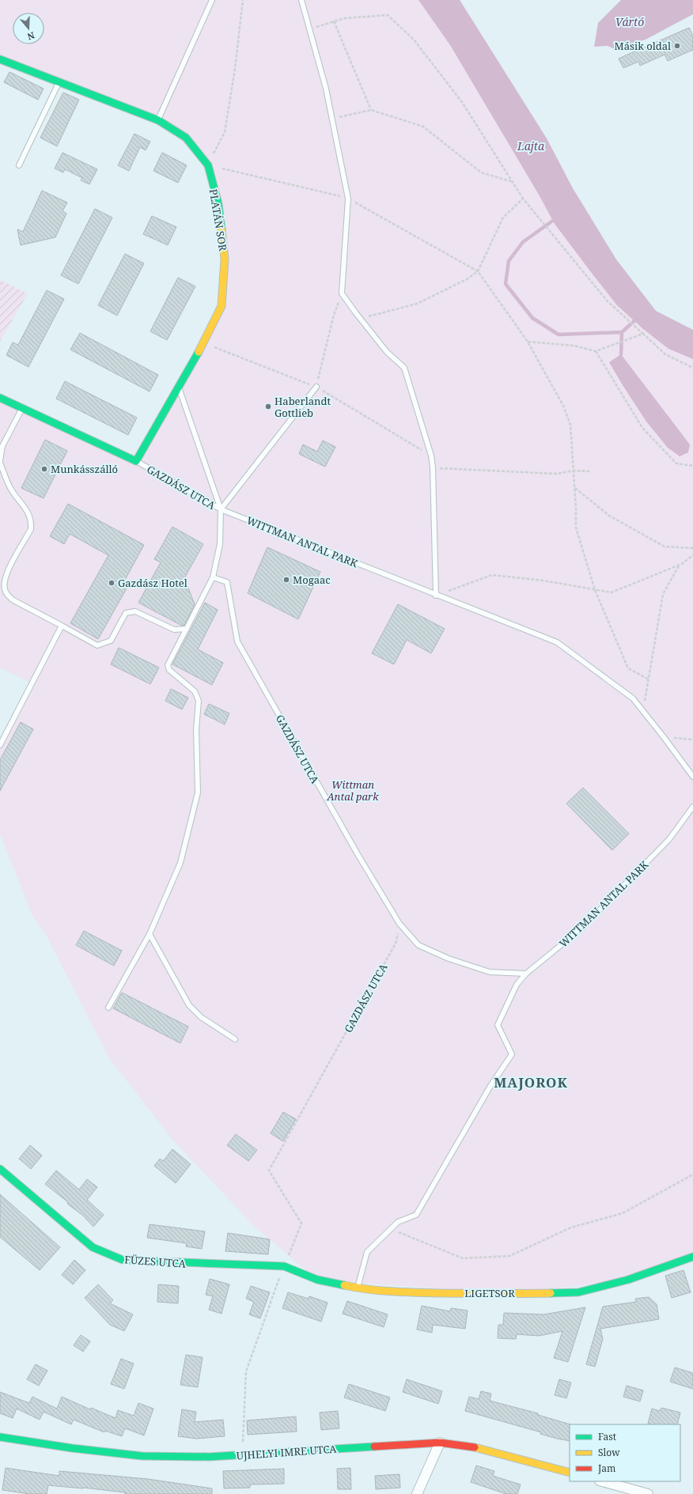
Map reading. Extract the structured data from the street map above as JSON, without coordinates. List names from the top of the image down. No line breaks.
{"streets":{"street":["PLATÁN SOR","GAZDÁSZ UTCA","FÜZES UTCA","LIGETSOR","UJHELYI IMRE UTCA"],"lane":["WITTMAN ANTAL PARK"]},"crossings":[["PLATÁN SOR","GAZDÁSZ UTCA"],["GAZDÁSZ UTCA","WITTMAN ANTAL PARK"],["GAZDÁSZ UTCA","FÜZES UTCA"],["GAZDÁSZ UTCA","LIGETSOR"],["FÜZES UTCA","LIGETSOR"]],"districts":["MAJOROK"],"water":["Vártó","Lajta"],"parks":["Wittman Antal park"],"places":["Másik oldal","Haberlandt Gottlieb","Munkásszálló","Mogaac","Gazdász Hotel"],"legend":["Fast","Slow","Jam"],"north":"bottom"}
